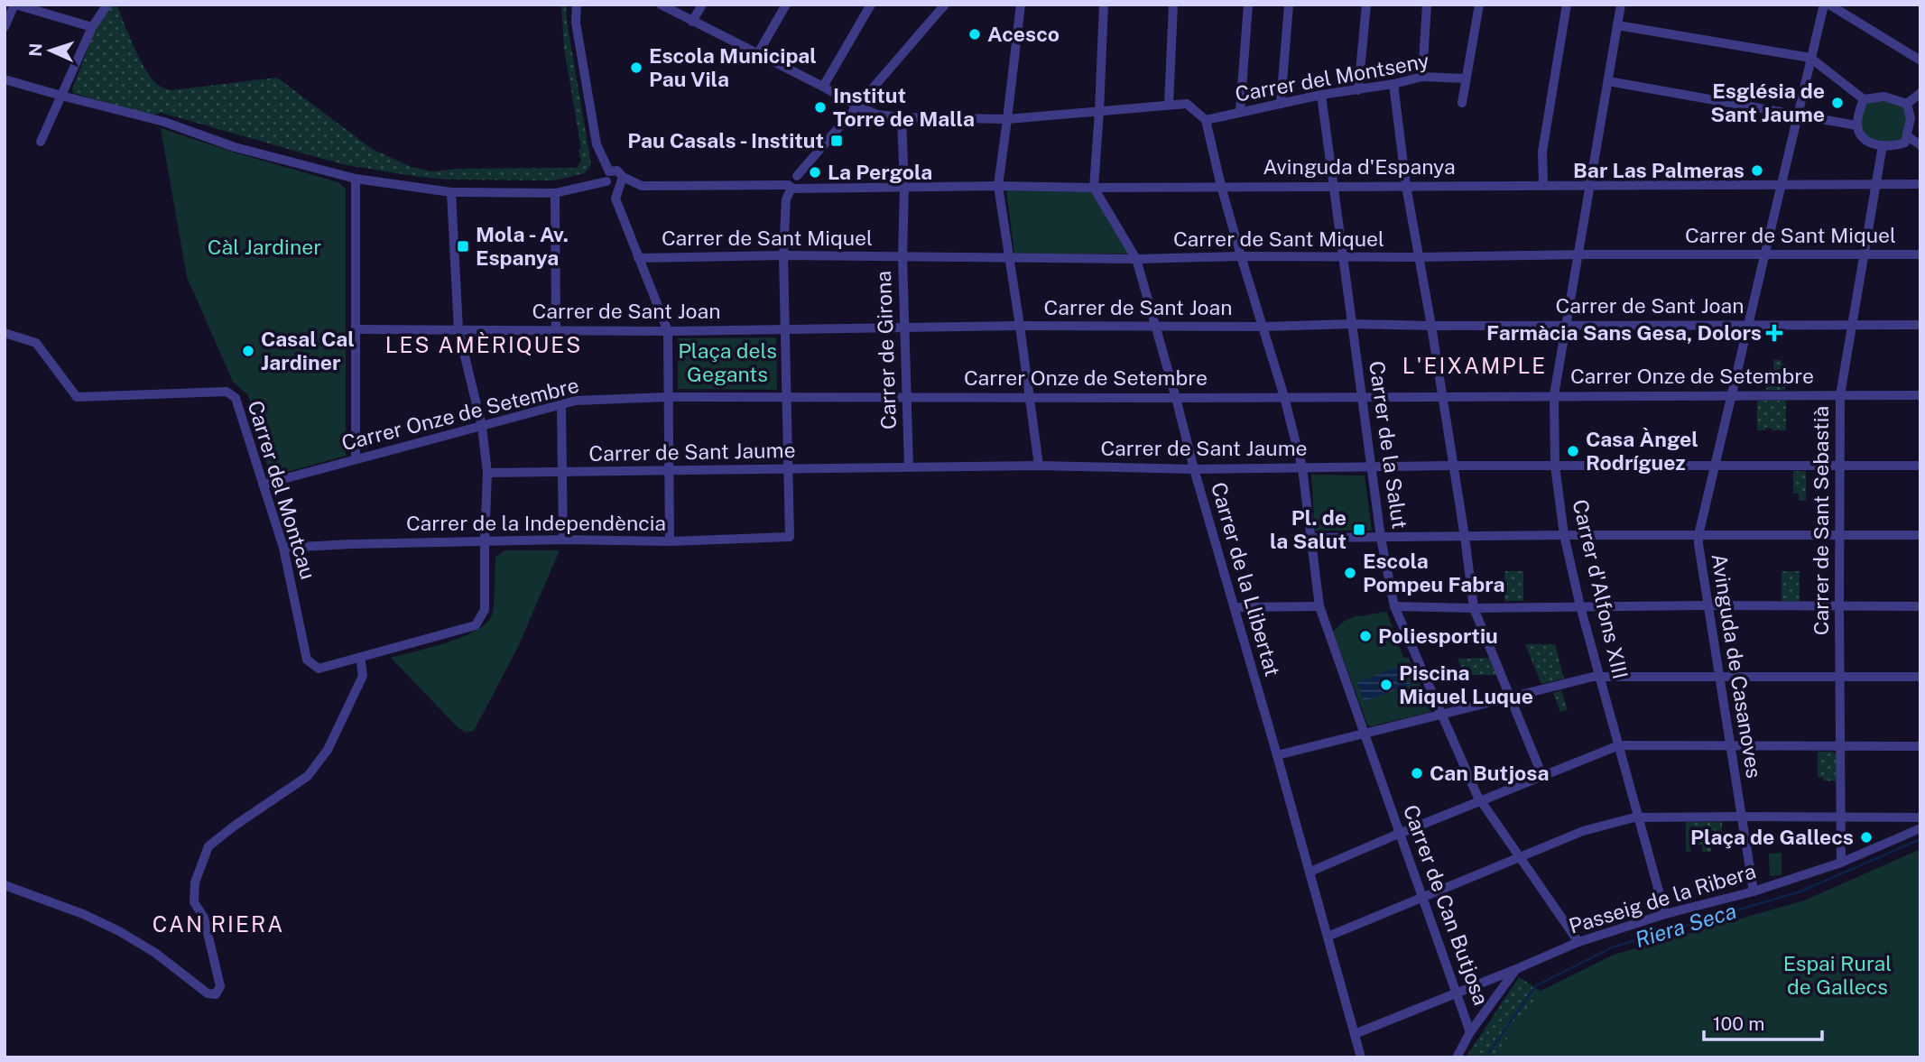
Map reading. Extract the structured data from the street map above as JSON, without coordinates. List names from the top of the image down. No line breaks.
{"streets":{"street":["Carrer del Montseny","Avinguda d'Espanya","Carrer de Sant Miquel","Carrer de Sant Joan","Carrer de Girona","Carrer Onze de Setembre","Carrer de la Salut","Carrer de Sant Jaume","Carrer del Montcau","Carrer de Sant Sebastià","Carrer de la Independència","Carrer de la Llibertat","Carrer d'Alfons XIII","Avinguda de Casanoves","Passeig de la Ribera","Carrer de Can Butjosa"]},"crossings":[["Carrer del Montseny","Carrer de la Salut"],["Carrer del Montseny","Carrer de Can Butjosa"],["Avinguda d'Espanya","Carrer de Girona"],["Avinguda d'Espanya","Carrer de la Salut"],["Avinguda d'Espanya","Carrer de Sant Sebastià"],["Avinguda d'Espanya","Carrer de la Llibertat"],["Avinguda d'Espanya","Carrer d'Alfons XIII"],["Avinguda d'Espanya","Avinguda de Casanoves"],["Avinguda d'Espanya","Carrer de Can Butjosa"],["Carrer de Sant Miquel","Carrer de Girona"],["Carrer de Sant Miquel","Carrer de la Salut"],["Carrer de Sant Miquel","Carrer de Sant Sebastià"],["Carrer de Sant Miquel","Carrer de la Llibertat"],["Carrer de Sant Miquel","Carrer d'Alfons XIII"],["Carrer de Sant Miquel","Avinguda de Casanoves"],["Carrer de Sant Miquel","Carrer de Can Butjosa"],["Carrer de Sant Joan","Carrer de Girona"],["Carrer de Sant Joan","Carrer de la Salut"],["Carrer de Sant Joan","Carrer de Sant Sebastià"],["Carrer de Sant Joan","Carrer de la Llibertat"],["Carrer de Sant Joan","Carrer d'Alfons XIII"],["Carrer de Sant Joan","Avinguda de Casanoves"],["Carrer de Sant Joan","Carrer de Can Butjosa"],["Carrer de Girona","Carrer Onze de Setembre"],["Carrer de Girona","Carrer de Sant Jaume"],["Carrer Onze de Setembre","Carrer de la Salut"],["Carrer Onze de Setembre","Carrer del Montcau"],["Carrer Onze de Setembre","Carrer de Sant Sebastià"],["Carrer Onze de Setembre","Carrer de la Llibertat"],["Carrer Onze de Setembre","Carrer d'Alfons XIII"],["Carrer Onze de Setembre","Avinguda de Casanoves"],["Carrer Onze de Setembre","Carrer de Can Butjosa"],["Carrer de la Salut","Carrer de Sant Jaume"],["Carrer de la Salut","Passeig de la Ribera"],["Carrer de Sant Jaume","Carrer de Sant Sebastià"],["Carrer de Sant Jaume","Carrer de la Independència"],["Carrer de Sant Jaume","Carrer de la Llibertat"],["Carrer de Sant Jaume","Carrer d'Alfons XIII"],["Carrer de Sant Jaume","Avinguda de Casanoves"],["Carrer de Sant Jaume","Carrer de Can Butjosa"],["Carrer del Montcau","Carrer de la Independència"],["Carrer de Sant Sebastià","Passeig de la Ribera"],["Carrer de la Llibertat","Passeig de la Ribera"],["Carrer d'Alfons XIII","Passeig de la Ribera"],["Avinguda de Casanoves","Passeig de la Ribera"],["Passeig de la Ribera","Carrer de Can Butjosa"]],"districts":["LES AMÈRIQUES","L'EIXAMPLE","CAN RIERA"],"water":["Riera Seca"],"parks":["Càl Jardiner","Plaça dels Gegants","Espai Rural de Gallecs"],"places":{"other":["Acesco","Escola Municipal Pau Vila","Església de Sant Jaume","Institut Torre de Malla","Bar Las Palmeras","La Pergola","Casal Cal Jardiner","Casa Àngel Rodríguez","Escola Pompeu Fabra","Poliesportiu","Piscina Miquel Luque","Can Butjosa","Plaça de Gallecs"],"transit":["Pau Casals - Institut","Mola - Av. Espanya","Pl. de la Salut"],"health":["Farmàcia Sans Gesa, Dolors"]},"scale_bar":"100 m","north":"left"}
